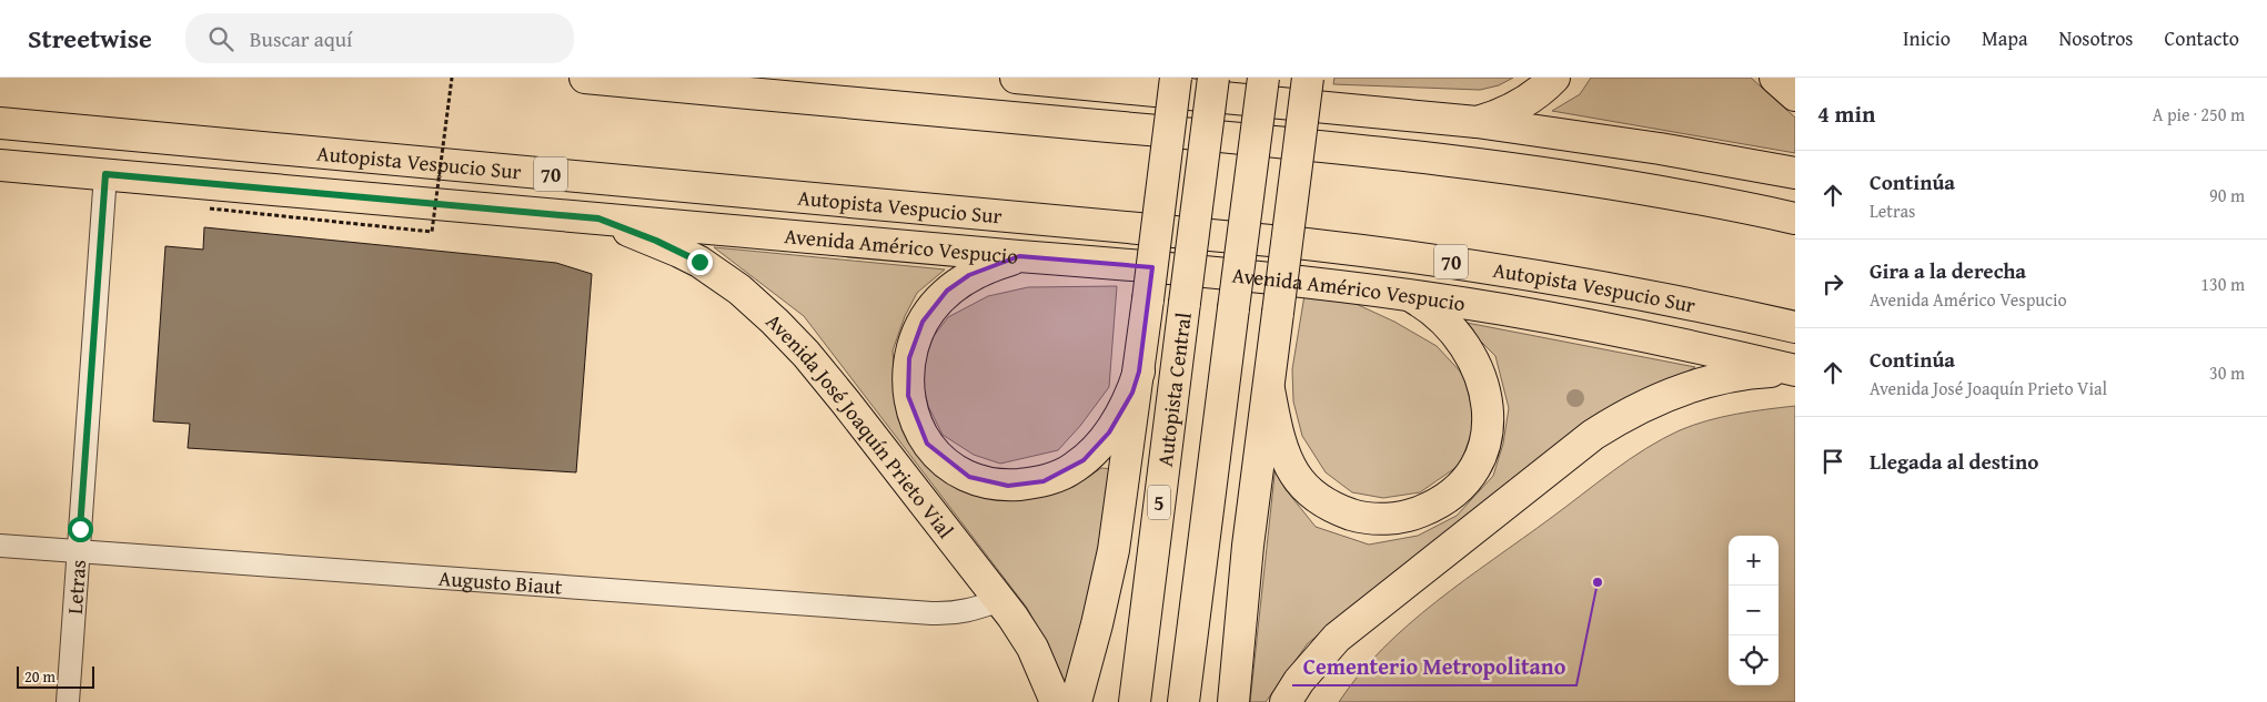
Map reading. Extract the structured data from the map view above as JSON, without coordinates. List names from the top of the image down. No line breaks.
{"streets":{"main road":["Autopista Vespucio Sur","70","Avenida Américo Vespucio","Autopista Central","Avenida José Joaquín Prieto Vial","5"],"street":["Augusto Biaut","Letras"]},"crossings":[["Avenida Américo Vespucio","Avenida José Joaquín Prieto Vial"],["Avenida Américo Vespucio","Letras"],["Avenida José Joaquín Prieto Vial","Augusto Biaut"],["Augusto Biaut","Letras"]],"places":["Cementerio Metropolitano"],"scale_bar":"20 m","page":{"header":"Streetwise","search":"Buscar aquí","nav":["Inicio","Mapa","Nosotros","Contacto"],"heading":["4 min","A pie · 250 m"],"list":[["Continúa","Letras","90 m"],["Gira a la derecha","Avenida Américo Vespucio","130 m"],["Continúa","Avenida José Joaquín Prieto Vial","30 m"],"Llegada al destino"],"map_buttons":["+","−"],"scale":"20 m"}}
